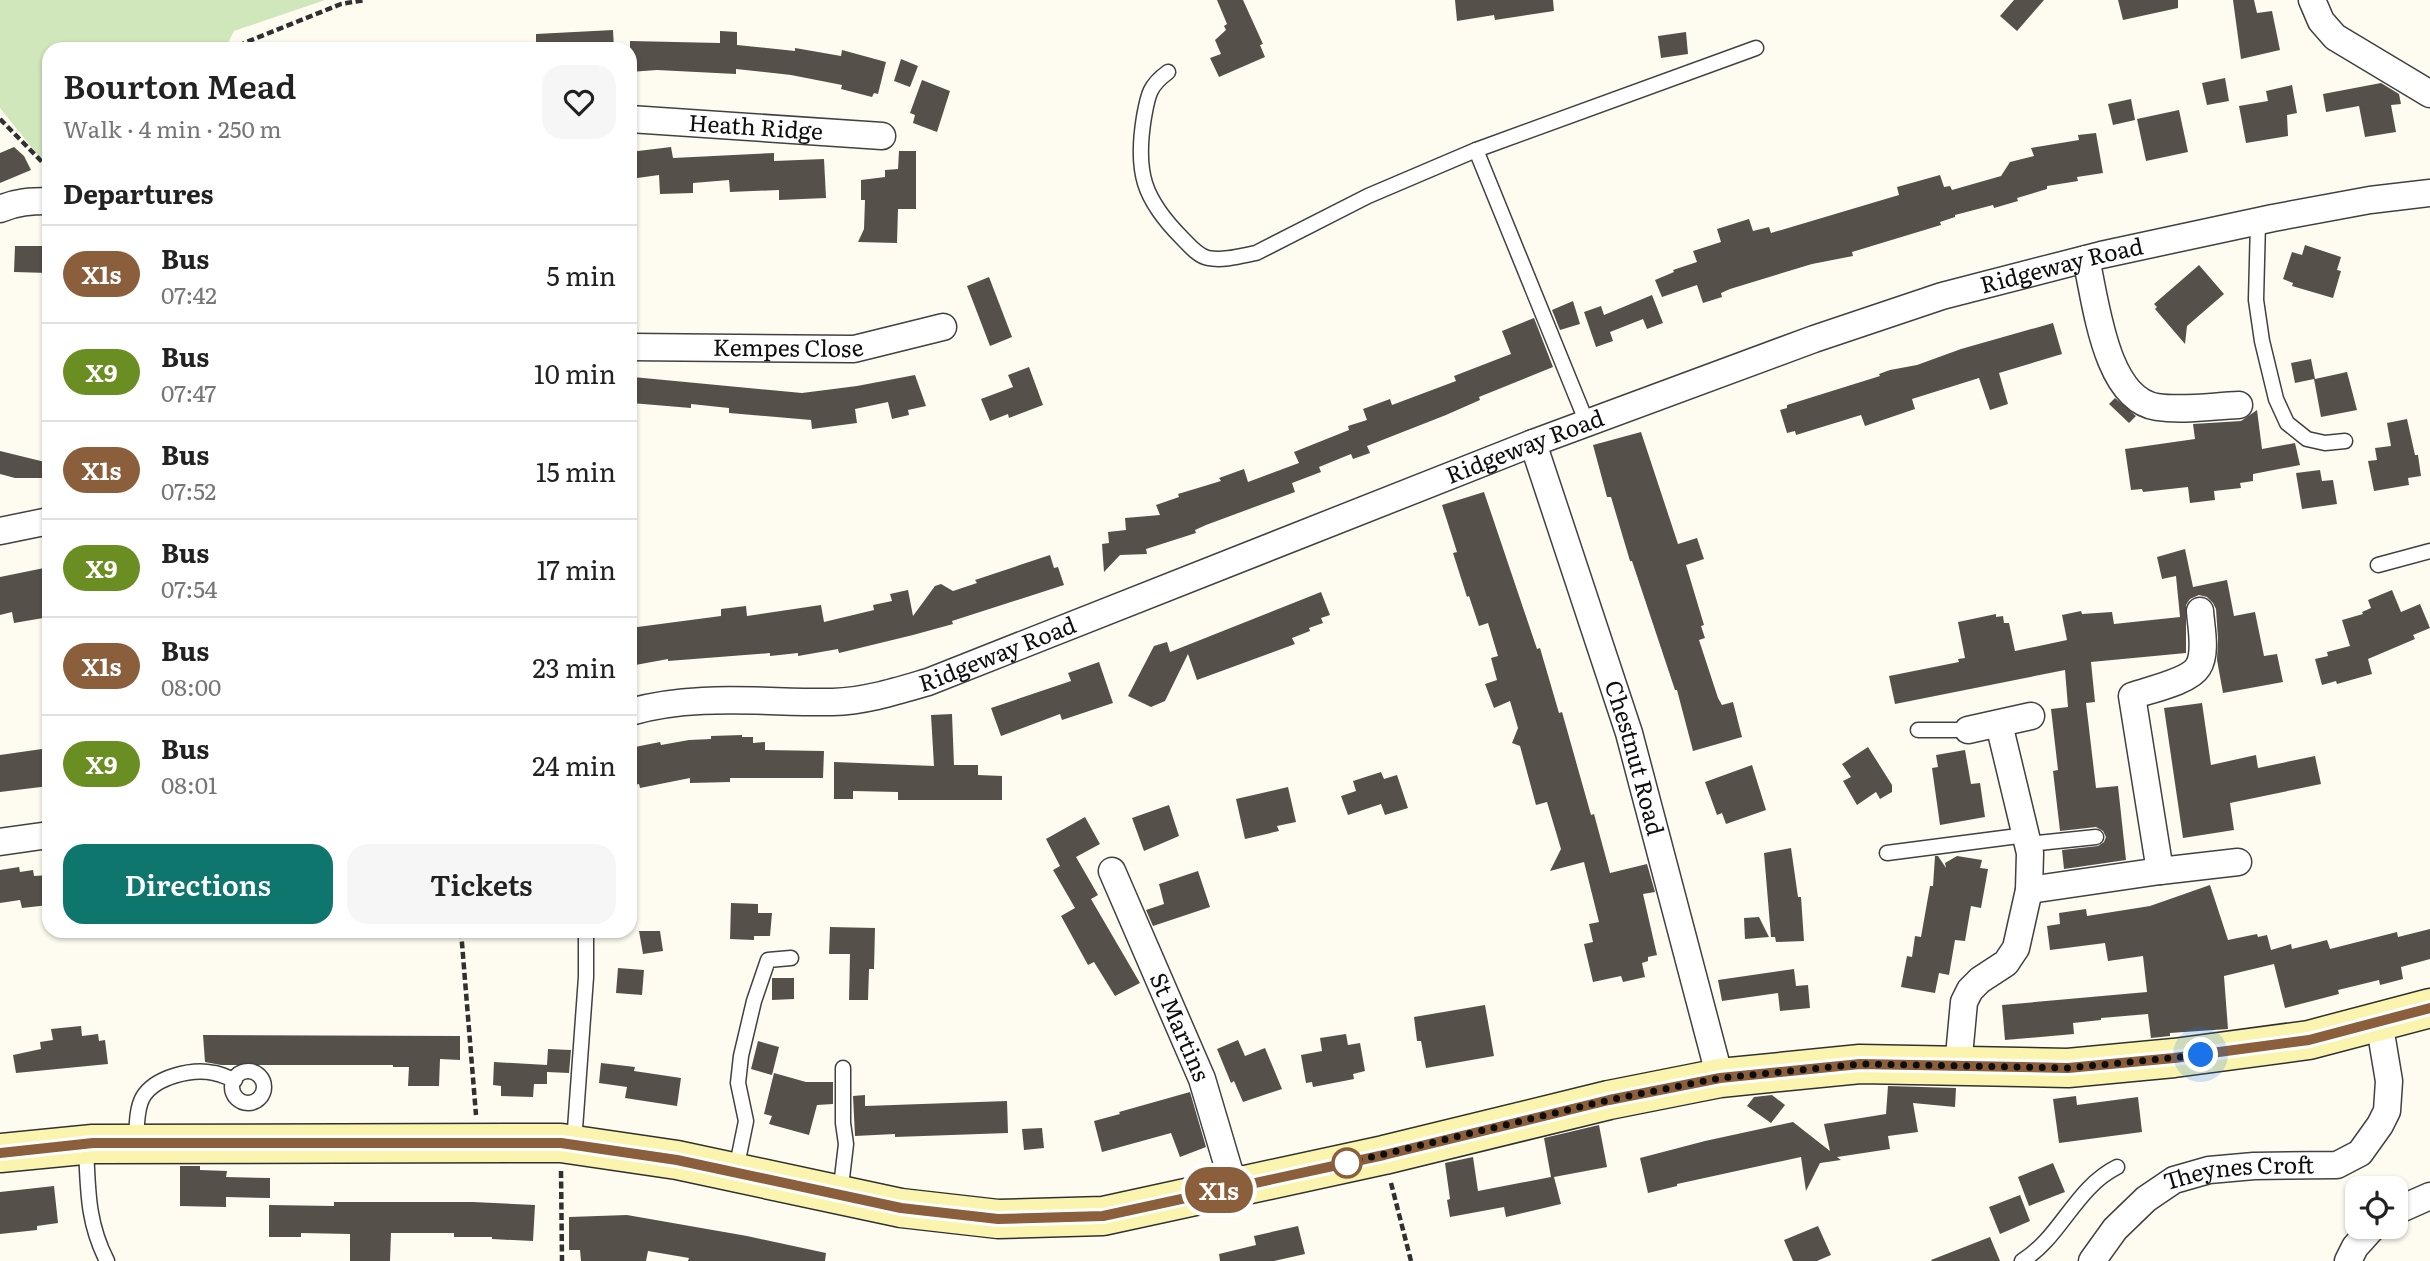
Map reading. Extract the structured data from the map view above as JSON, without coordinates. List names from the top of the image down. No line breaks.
{"streets":{"street":["Heath Ridge","Ridgeway Road","Kempes Close","Chestnut Road","St Martins","Theynes Croft"]},"crossings":[["Ridgeway Road","Chestnut Road"]],"lines":["bus line X1s"],"page":{"on_map":"X1s","heading":[["Bourton Mead","Walk · 4 min · 250 m"],"Departures"],"list":[{"mark":"X1s","name":"Bus","note":"07:42","value":"5 min"},{"mark":"X9","name":"Bus","note":"07:47","value":"10 min"},{"mark":"X1s","name":"Bus","note":"07:52","value":"15 min"},{"mark":"X9","name":"Bus","note":"07:54","value":"17 min"},{"mark":"X1s","name":"Bus","note":"08:00","value":"23 min"},{"mark":"X9","name":"Bus","note":"08:01","value":"24 min"}],"buttons":["Directions","Tickets"]}}
